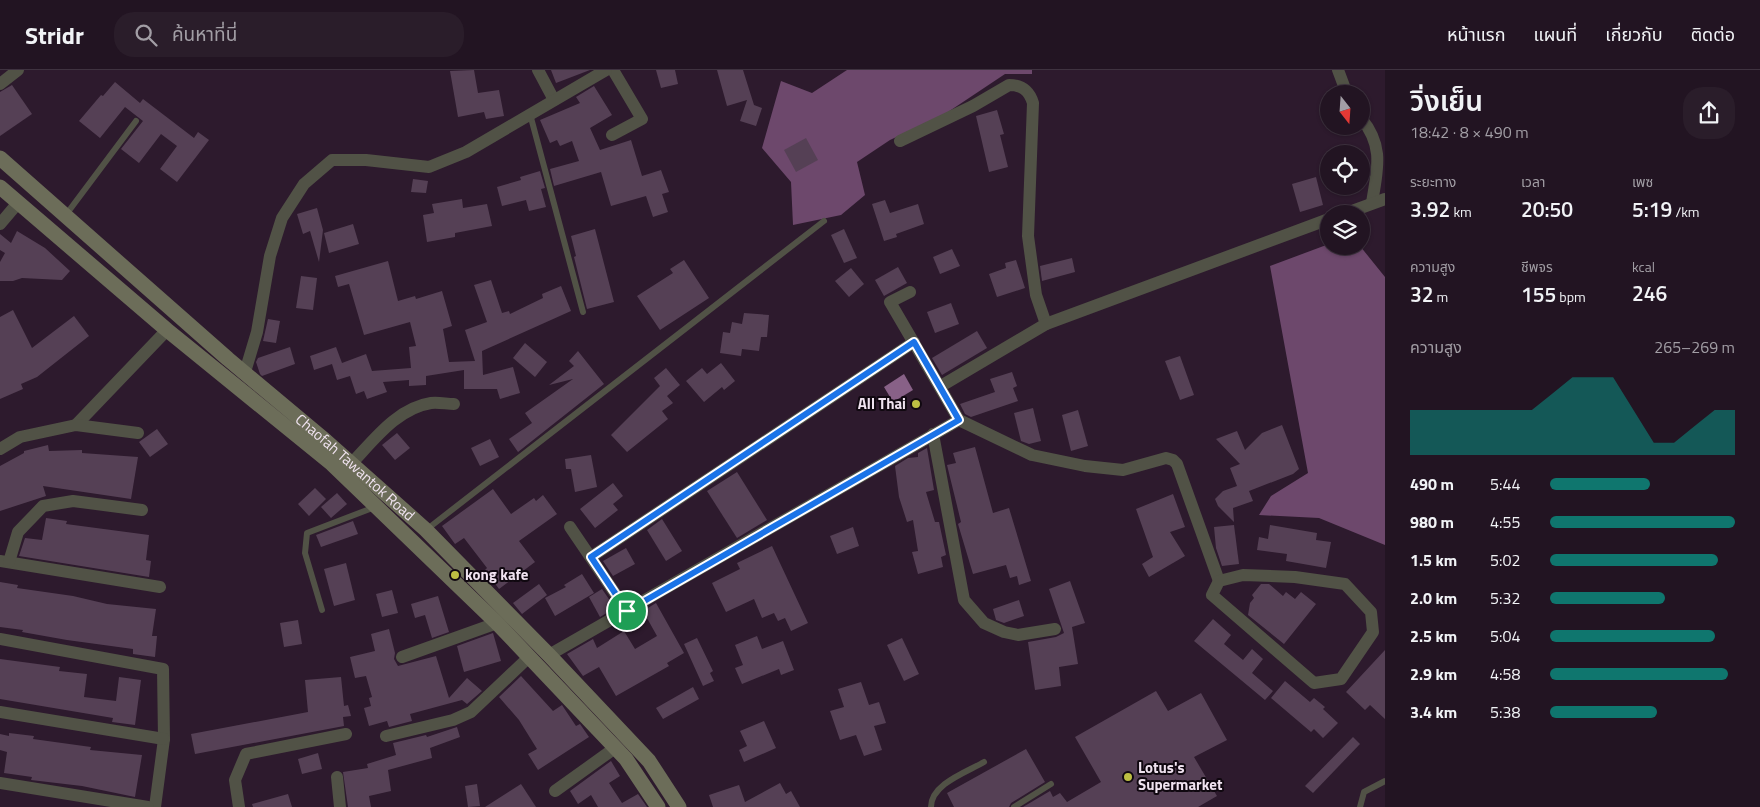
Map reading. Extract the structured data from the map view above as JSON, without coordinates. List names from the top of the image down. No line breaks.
{"streets":{"main road":["Chaofah Tawantok Road"]},"places":["All Thai","kong kafe","Lotus's Supermarket"],"north":"bottom","page":{"header":"Stridr","search":"ค้นหาที่นี่","nav":["หน้าแรก","แผนที่","เกี่ยวกับ","ติดต่อ"],"heading":["วิ่งเย็น","18:42 · 8 × 490 m"],"stats":[["ระยะทาง","3.92 km"],["เวลา","20:50"],["เพซ","5:19 /km"],["ความสูง","32 m"],["ชีพจร","155 bpm"],["kcal","246"]],"chart":["ความสูง","265–269 m"],"list":[{"name":"490 m","note":"5:44"},{"name":"980 m","note":"4:55"},{"name":"1.5 km","note":"5:02"},{"name":"2.0 km","note":"5:32"},{"name":"2.5 km","note":"5:04"},{"name":"2.9 km","note":"4:58"},{"name":"3.4 km","note":"5:38"}]}}
